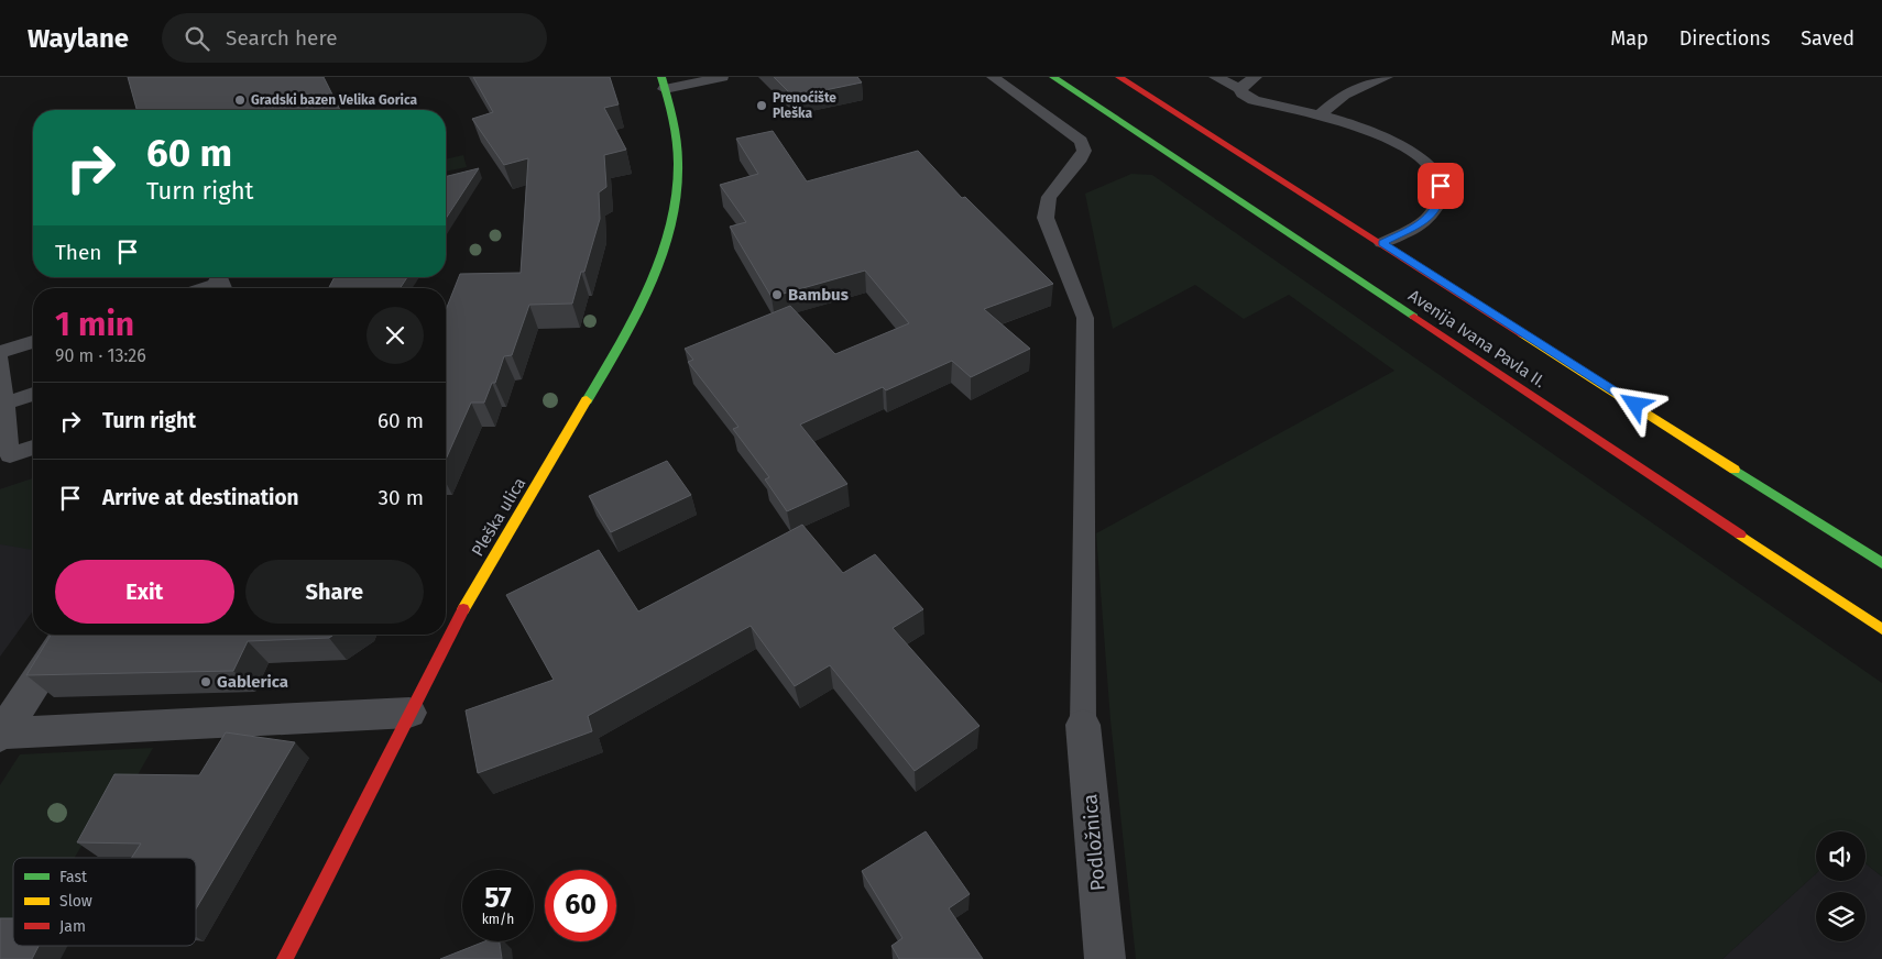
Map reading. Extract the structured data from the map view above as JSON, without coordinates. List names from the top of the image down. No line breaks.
{"streets":{"main road":["Avenija Ivana Pavla II.","Pleška ulica"],"street":["Podložnica"]},"places":["Gradski bazen Velika Gorica","Prenoćište Pleška","Bambus","Gablerica"],"legend":["Fast","Slow","Jam"],"page":{"header":"Waylane","search":"Search here","nav":["Map","Directions","Saved"],"turn":["60 m","Turn right"],"then":"Then","heading":["1 min","90 m · 13:26"],"list":[{"name":"Turn right","value":"60 m"},{"name":"Arrive at destination","value":"30 m"}],"buttons":["Exit","Share"],"speed":"57 km/h","limit":"60"}}
